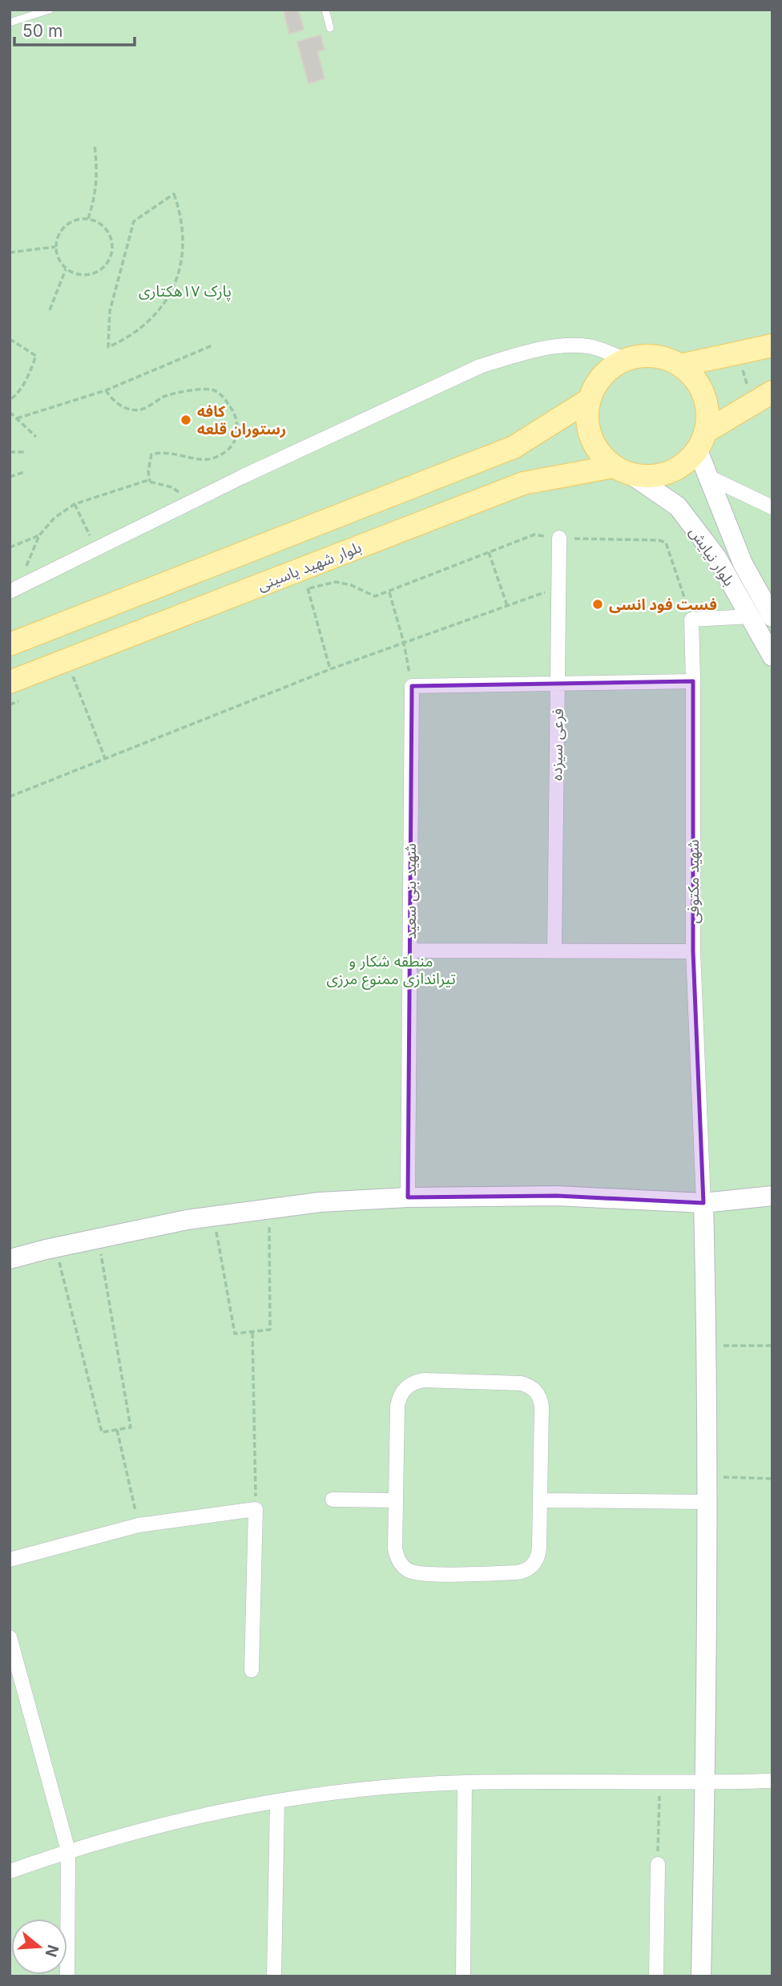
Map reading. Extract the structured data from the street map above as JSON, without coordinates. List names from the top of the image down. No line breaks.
{"streets":{"main road":["بلوار شهید یاسینی"],"street":["بلوار نیایش","فرعی سیزده","شهید مکتوفی","شهید بنی سعید"]},"crossings":[["بلوار نیایش","بلوار شهید یاسینی"]],"parks":["پارک ۱۷هکتاری","منطقه شکار و تیراندازی ممنوع مرزی"],"places":["کافه رستوران قلعه","فست فود انسی"],"scale_bar":"50 m","north":"right"}
